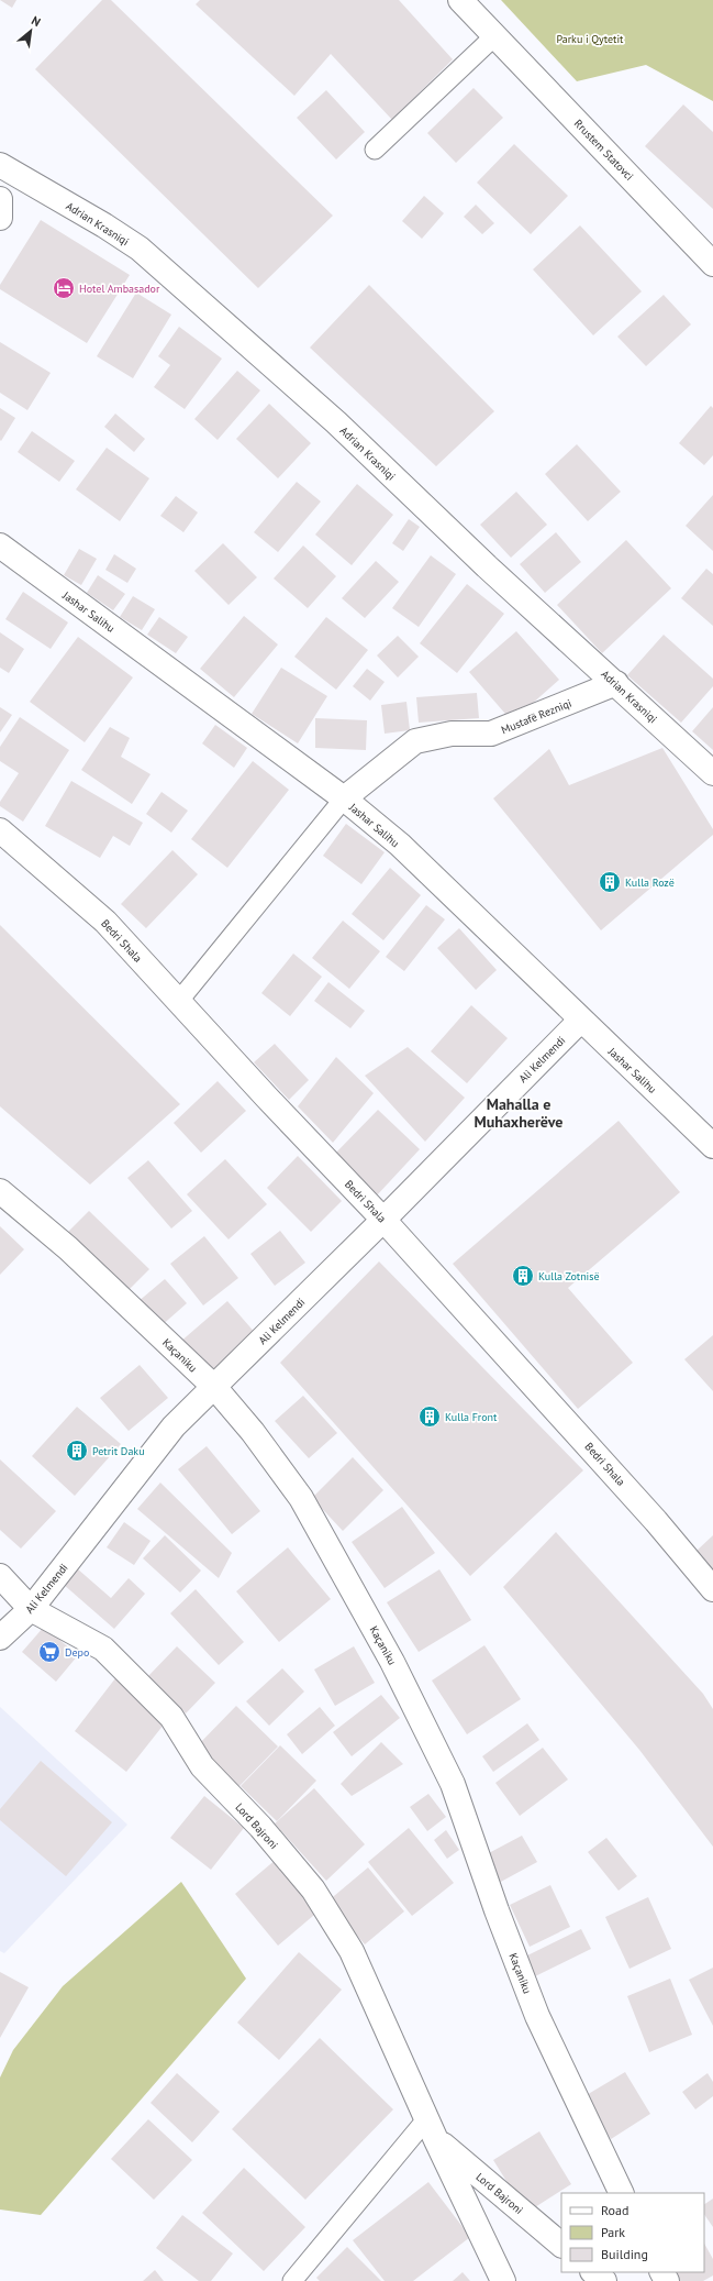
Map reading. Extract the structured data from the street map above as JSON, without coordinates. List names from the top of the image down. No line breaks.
{"streets":{"street":["Rrustem Statovci","Adrian Krasniqi","Jashar Salihu","Mustafë Rezniqi","Bedri Shala","Ali Kelmendi","Kaçaniku","Lord Bajroni"]},"crossings":[["Adrian Krasniqi","Mustafë Rezniqi"],["Jashar Salihu","Mustafë Rezniqi"],["Jashar Salihu","Ali Kelmendi"],["Bedri Shala","Ali Kelmendi"],["Ali Kelmendi","Kaçaniku"],["Ali Kelmendi","Lord Bajroni"]],"districts":["Mahalla e Muhaxherëve"],"parks":["Parku i Qytetit"],"places":{"hotel":["Hotel Ambasador"],"building":["Kulla Rozë","Kulla Zotnisë","Kulla Front","Petrit Daku"],"supermarket":["Depo"]},"legend":["Road","Park","Building"],"north":"top right"}
